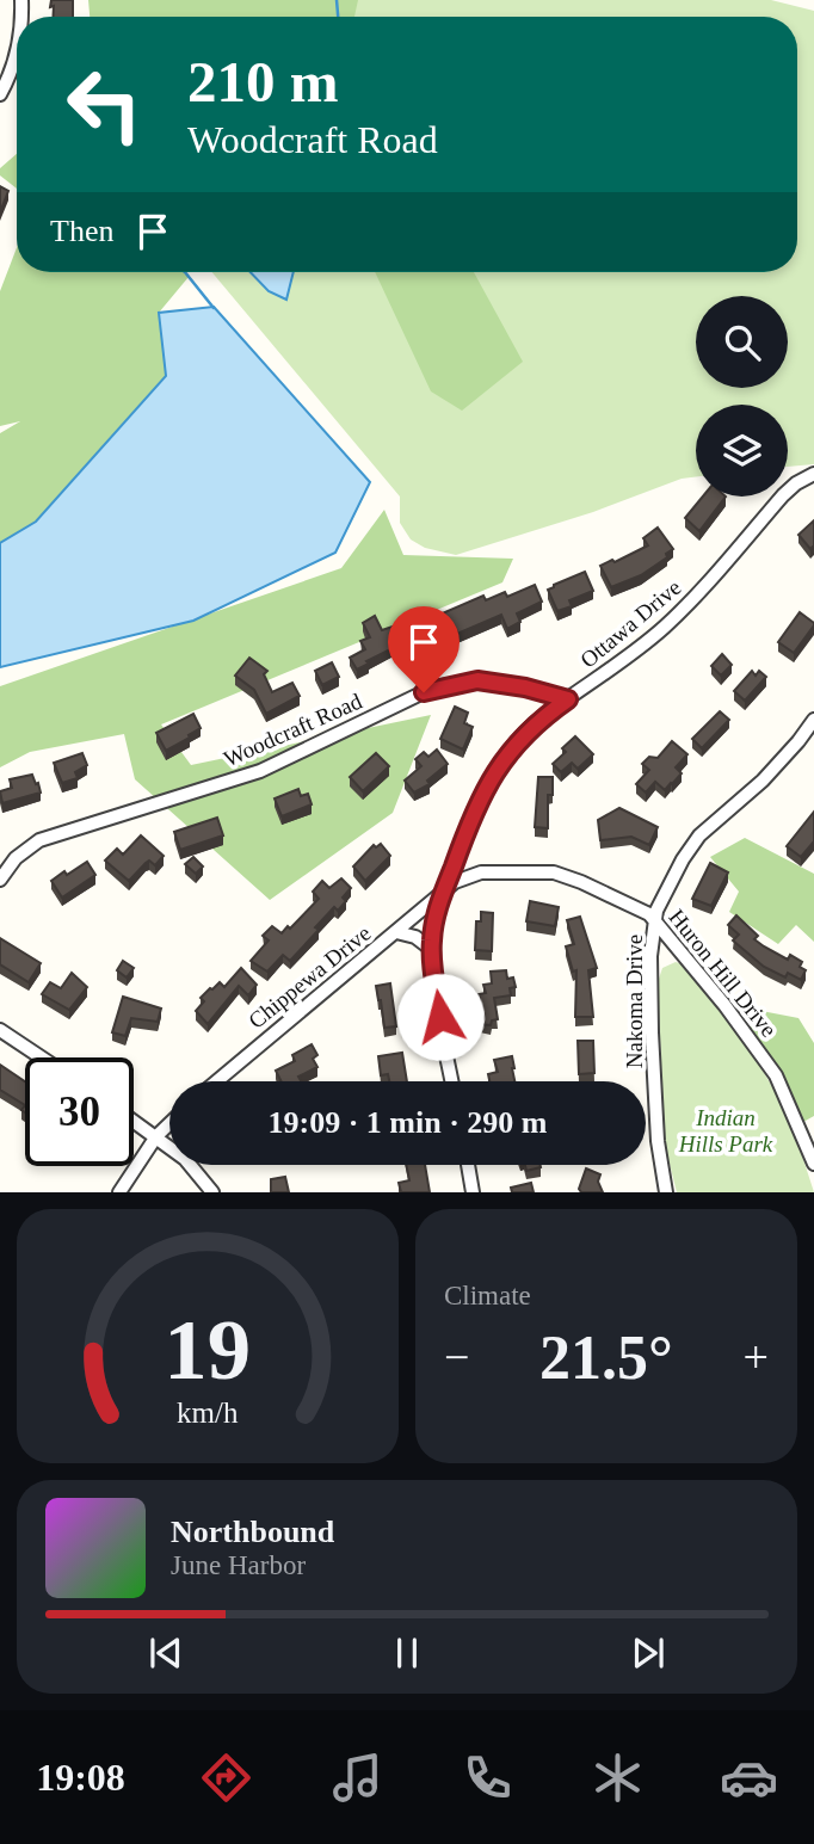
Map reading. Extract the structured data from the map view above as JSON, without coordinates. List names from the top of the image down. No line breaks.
{"streets":{"street":["Ottawa Drive","Woodcraft Road","Huron Hill Drive","Chippewa Drive","Nakoma Drive"]},"crossings":[["Ottawa Drive","Woodcraft Road"],["Ottawa Drive","Huron Hill Drive"],["Ottawa Drive","Chippewa Drive"],["Huron Hill Drive","Chippewa Drive"],["Huron Hill Drive","Nakoma Drive"]],"parks":["Indian Hills Park"],"page":{"turn":["210 m","Woodcraft Road"],"then":"Then","limit":"30","trip":"19:09 · 1 min · 290 m","tile":"Climate","heat":["−","21.5°","+"],"song":["Northbound","June Harbor"],"tabs":"19:08","gauge":["19","km/h"]}}
